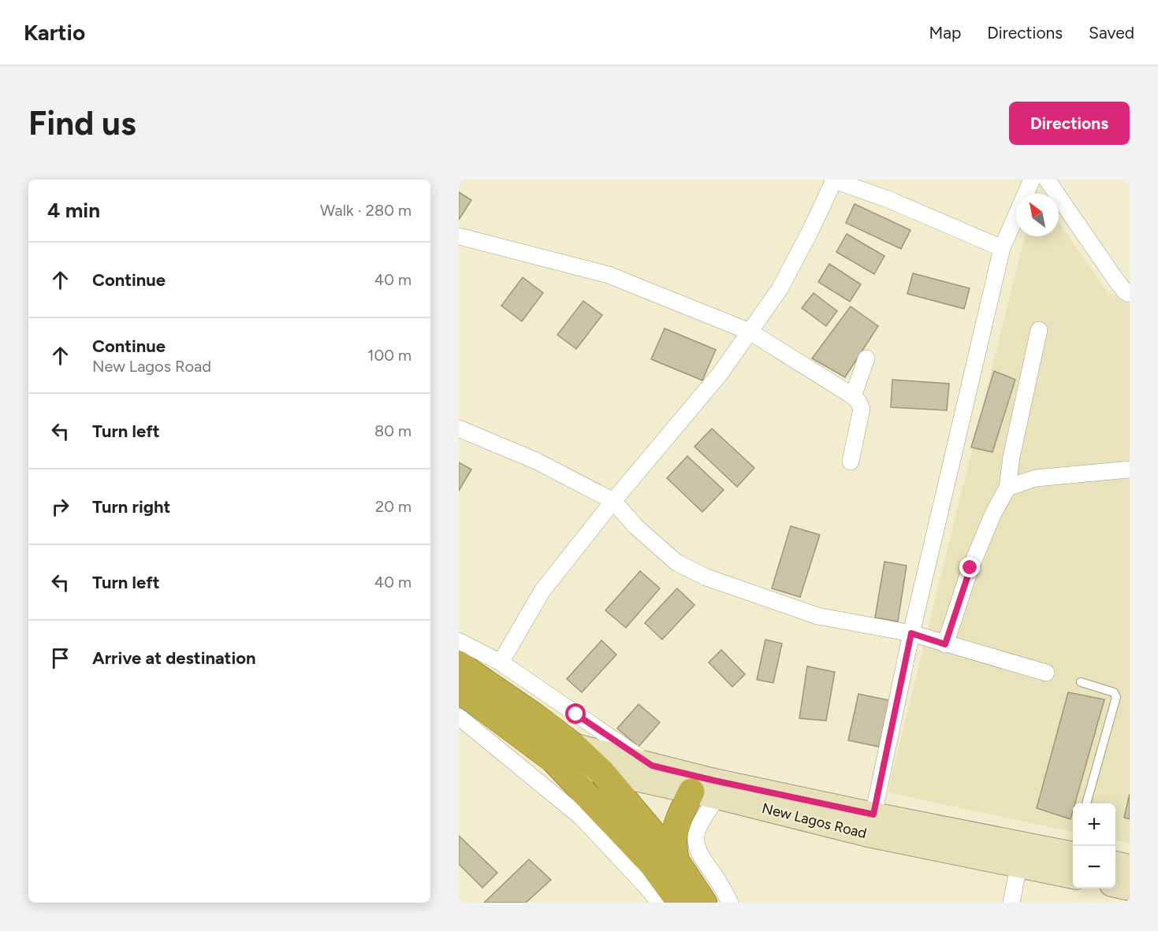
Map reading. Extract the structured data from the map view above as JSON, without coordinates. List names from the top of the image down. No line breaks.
{"streets":{"main road":["New Lagos Road"]},"north":"top left","page":{"header":"Kartio","nav":["Map","Directions","Saved"],"buttons":"Directions","title":"Find us","heading":["4 min","Walk · 280 m"],"list":[["Continue","40 m"],["Continue","New Lagos Road","100 m"],["Turn left","80 m"],["Turn right","20 m"],["Turn left","40 m"],"Arrive at destination"],"map_buttons":["+","−"]}}
